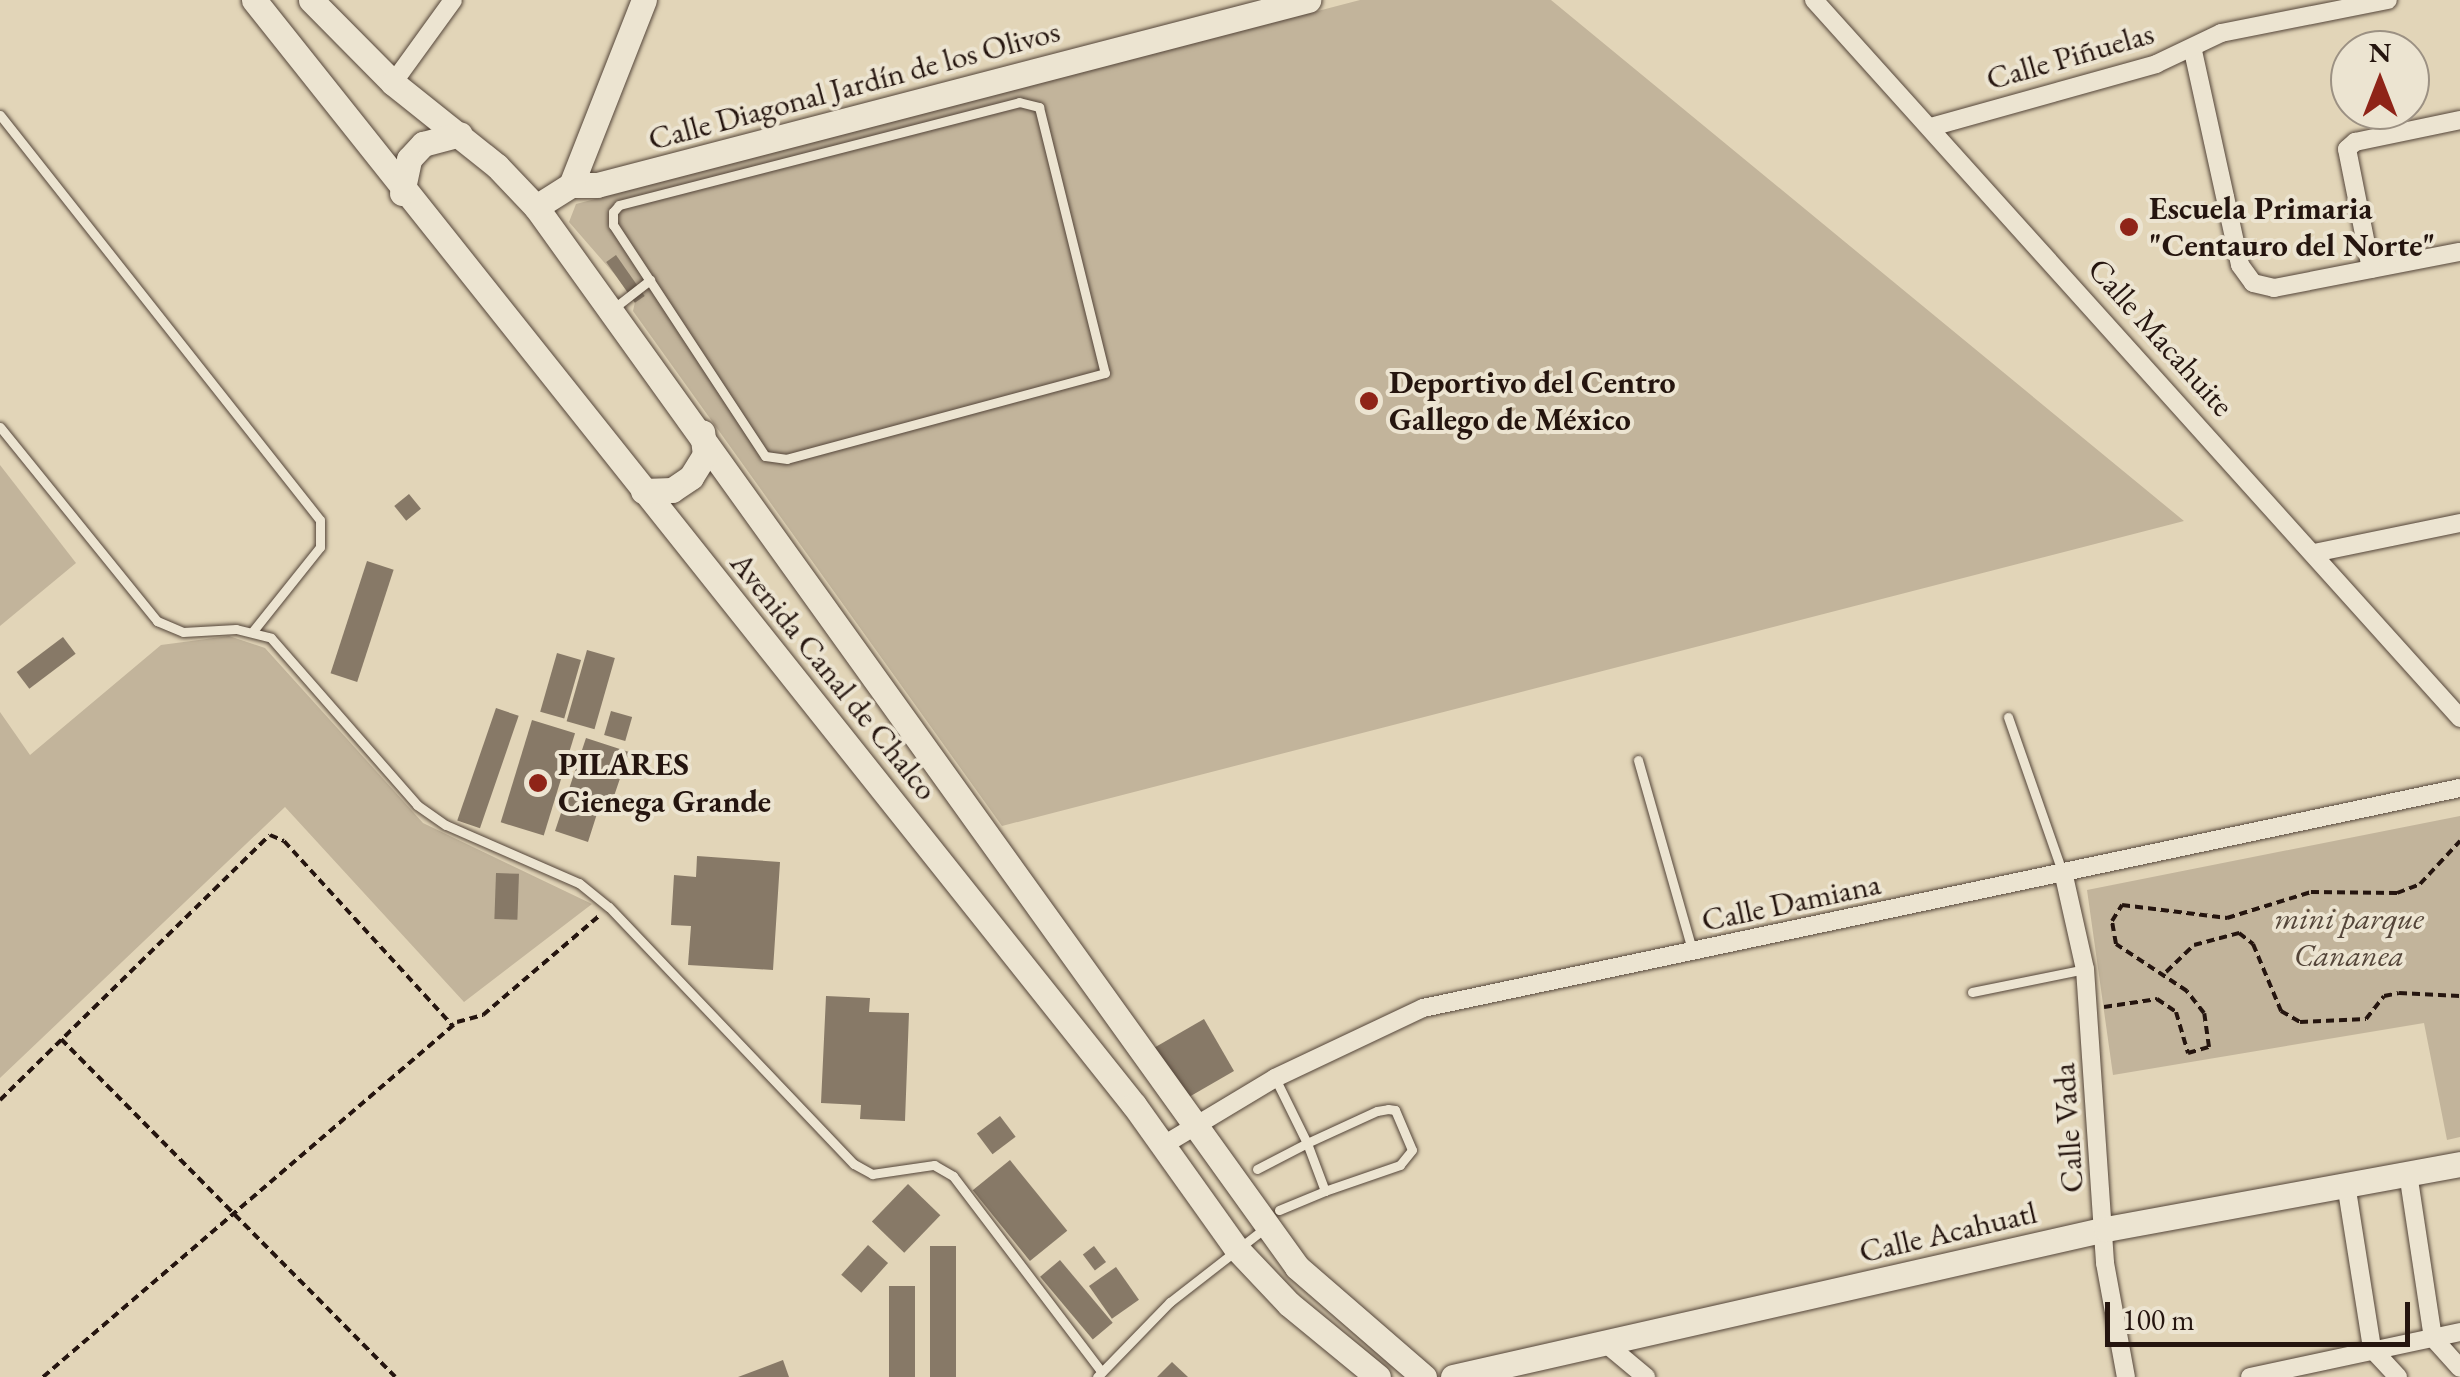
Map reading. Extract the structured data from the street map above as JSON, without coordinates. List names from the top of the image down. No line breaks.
{"streets":{"main road":["Calle Diagonal Jardín de los Olivos","Avenida Canal de Chalco","Calle Acahuatl"],"street":["Calle Piñuelas","Calle Macahuite","Calle Damiana","Calle Vada"]},"crossings":[["Calle Piñuelas","Calle Macahuite"],["Calle Diagonal Jardín de los Olivos","Avenida Canal de Chalco"],["Avenida Canal de Chalco","Calle Damiana"],["Calle Damiana","Calle Vada"],["Calle Vada","Calle Acahuatl"]],"parks":["mini parque Cananea"],"places":["Escuela Primaria \"Centauro del Norte\"","Deportivo del Centro Gallego de México","PILARES Cienega Grande"],"scale_bar":"100 m","north":"top"}
